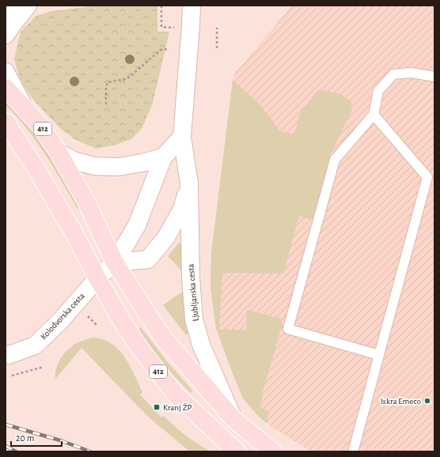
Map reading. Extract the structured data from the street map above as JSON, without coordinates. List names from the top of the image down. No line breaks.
{"streets":{"main road":["412","Ljubljanska cesta"],"street":["Kolodvorska cesta"]},"crossings":[["412","Ljubljanska cesta"],["412","Kolodvorska cesta"]],"places":{"other":["Iskra Emeco"],"transit":["Kranj ŽP"]},"scale_bar":"20 m"}
